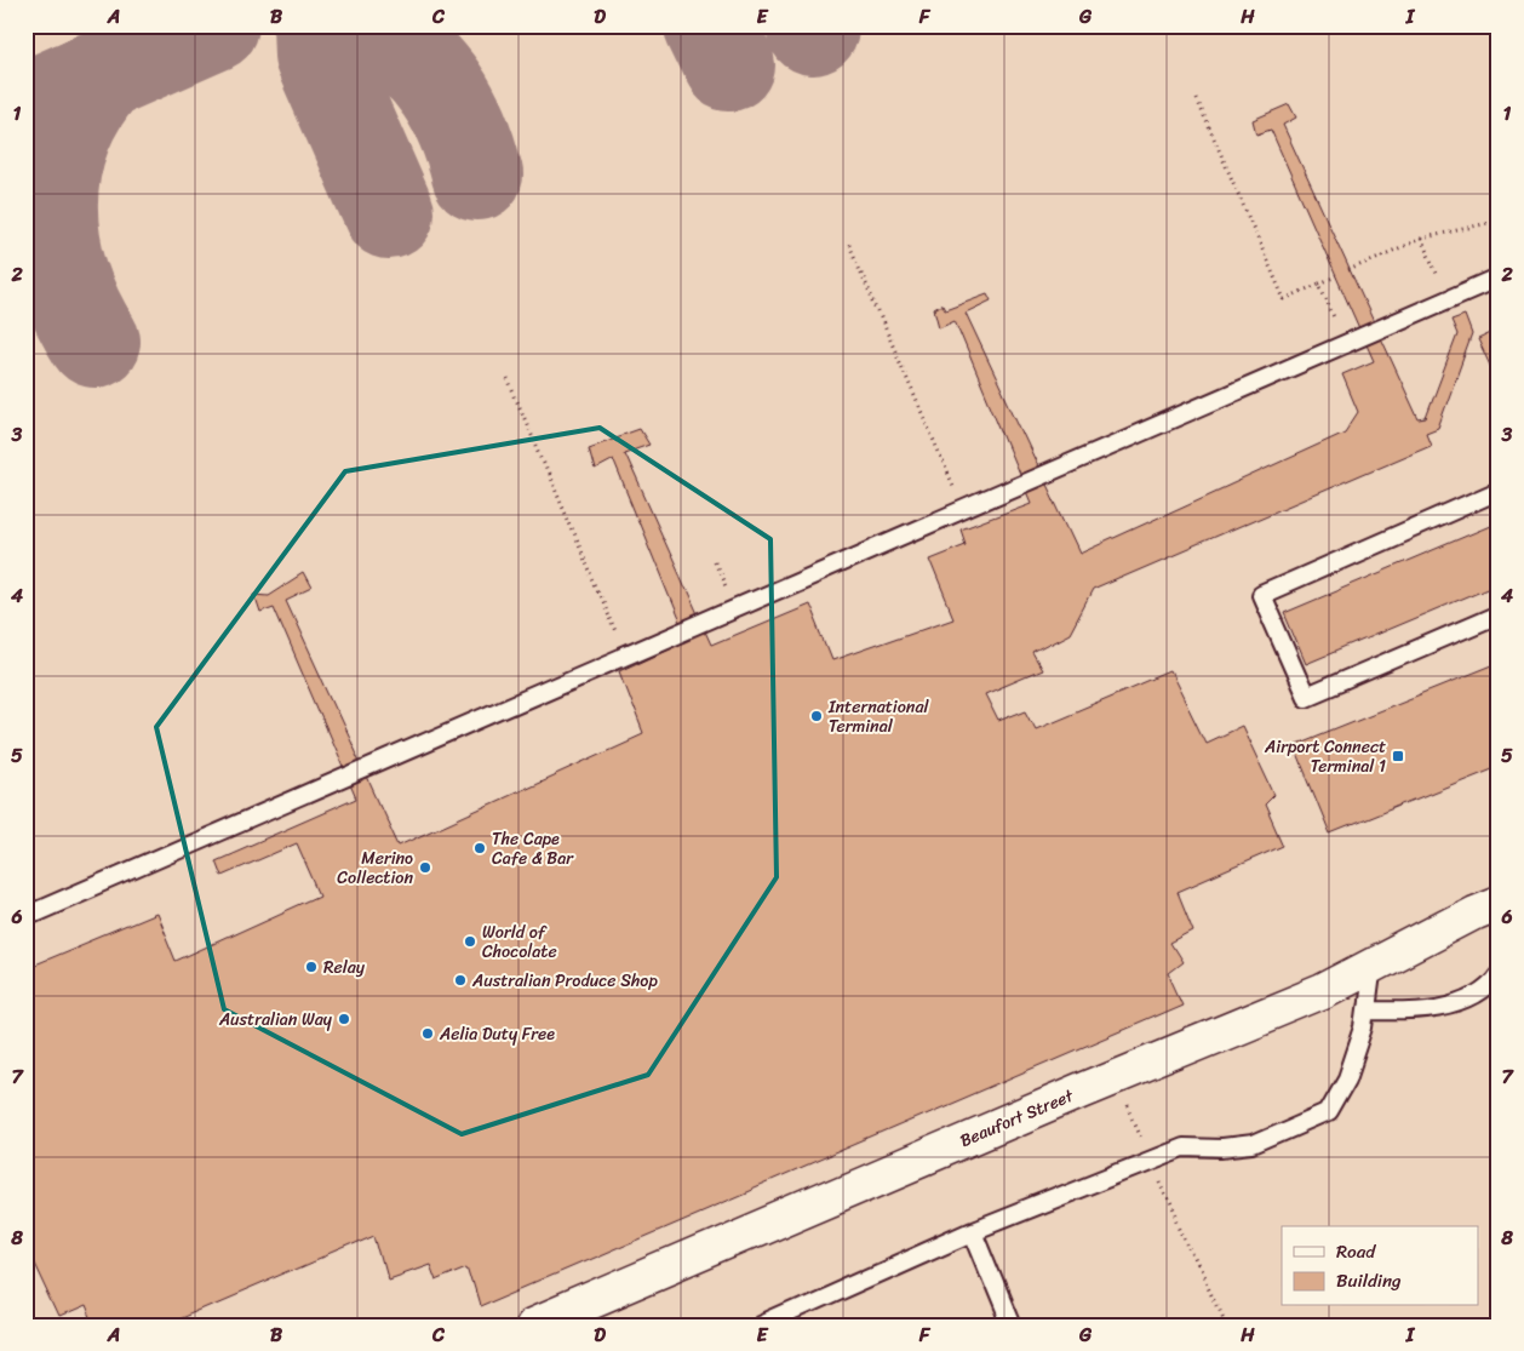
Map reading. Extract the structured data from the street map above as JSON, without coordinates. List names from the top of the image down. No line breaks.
{"streets":{"street":["Beaufort Street"]},"places":{"other":["International Terminal","The Cape Cafe & Bar","Merino Collection","World of Chocolate","Relay","Australian Produce Shop","Australian Way","Aelia Duty Free"],"transit":["Airport Connect Terminal 1"]},"legend":["Road","Building"],"grid":{"columns":["A","B","C","D","E","F","G","H","I"],"rows":["1","2","3","4","5","6","7","8"]}}
